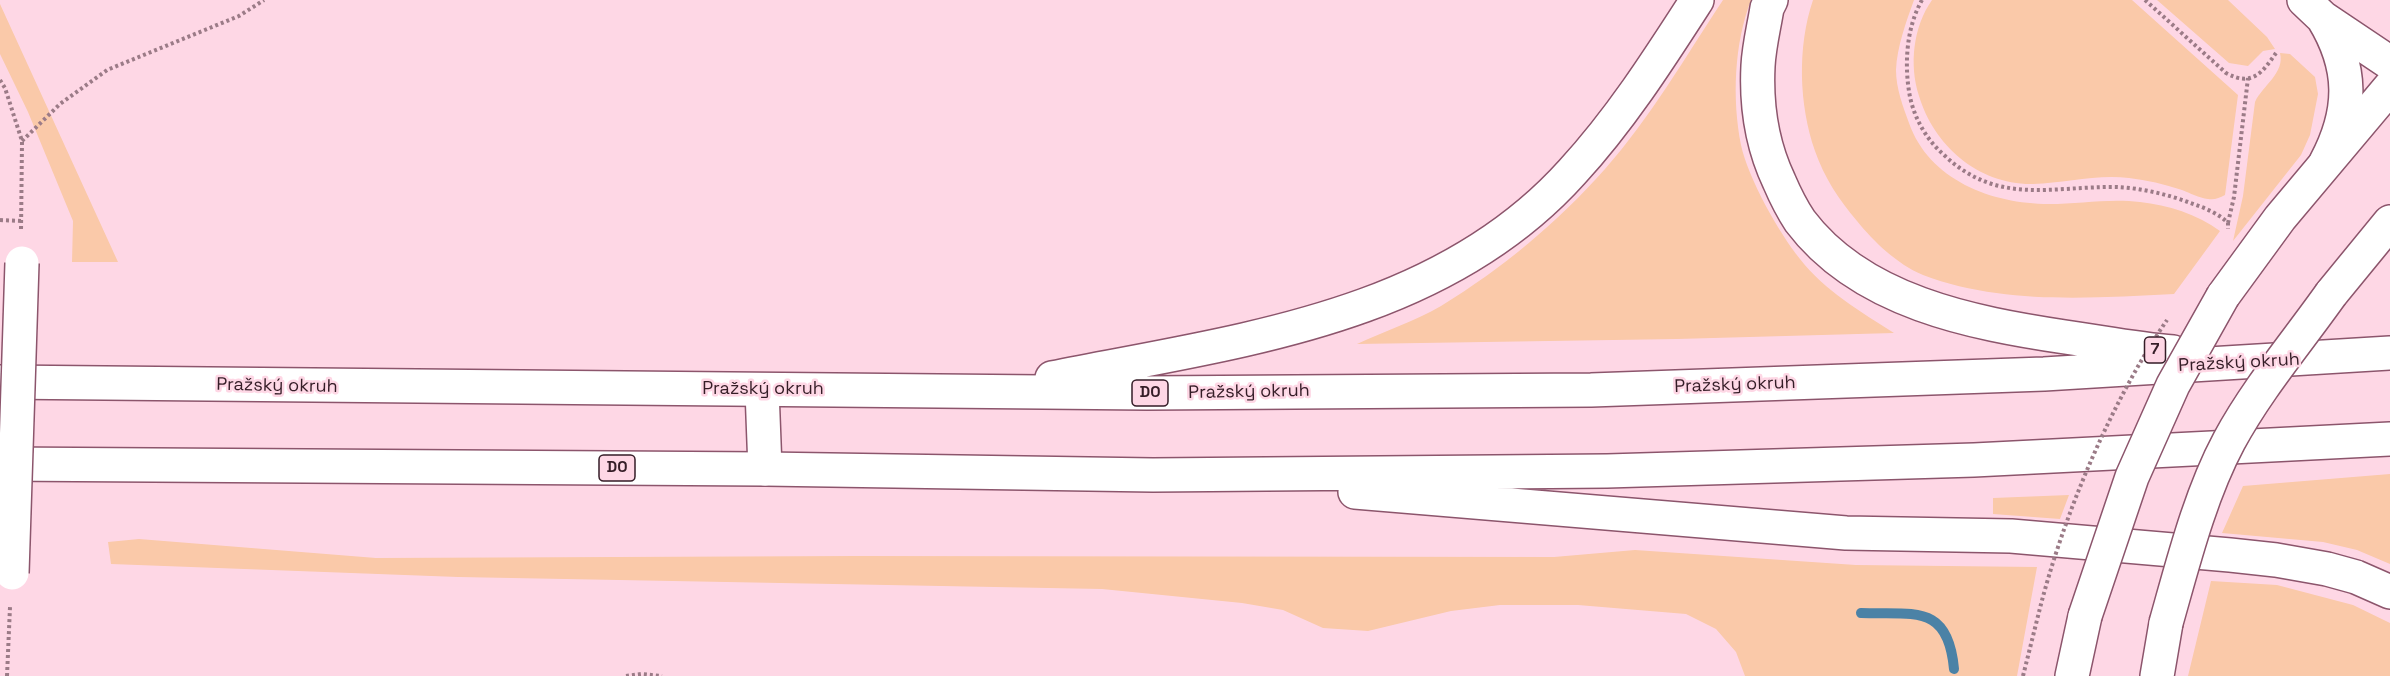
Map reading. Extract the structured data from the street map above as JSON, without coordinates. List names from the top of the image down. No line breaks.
{"streets":{"main road":["7","Pražský okruh","D0"]},"crossings":[["7","Pražský okruh"]]}
